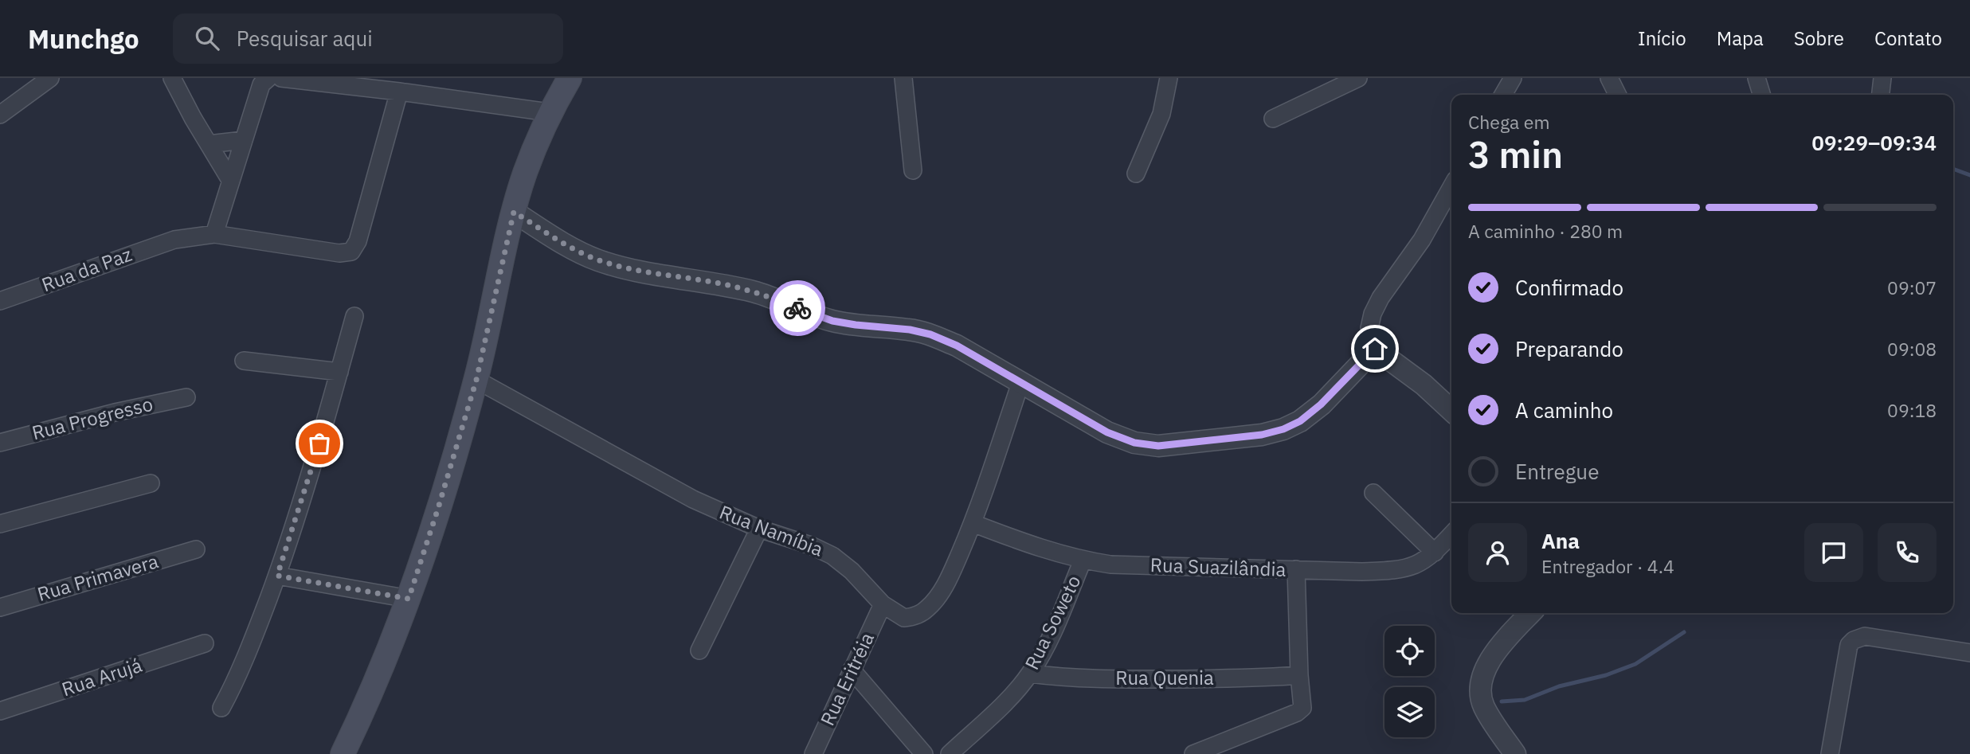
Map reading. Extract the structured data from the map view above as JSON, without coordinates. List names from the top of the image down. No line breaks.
{"streets":{"street":["Rua da Paz","Rua Progresso","Rua Namíbia","Rua Suazilândia","Rua Primavera","Rua Soweto","Rua Arujá","Rua Quenia","Rua Eritréia"]},"crossings":[["Rua Namíbia","Rua Suazilândia"],["Rua Namíbia","Rua Eritréia"],["Rua Suazilândia","Rua Soweto"],["Rua Soweto","Rua Quenia"]],"page":{"header":"Munchgo","search":"Pesquisar aqui","nav":["Início","Mapa","Sobre","Contato"],"heading":["3 min","Chega em","09:29–09:34"],"panel":["Ana","Entregador · 4.4"],"bar":"A caminho · 280 m","list":[["Confirmado","09:07"],["Preparando","09:08"],["A caminho","09:18"],"Entregue"]}}
